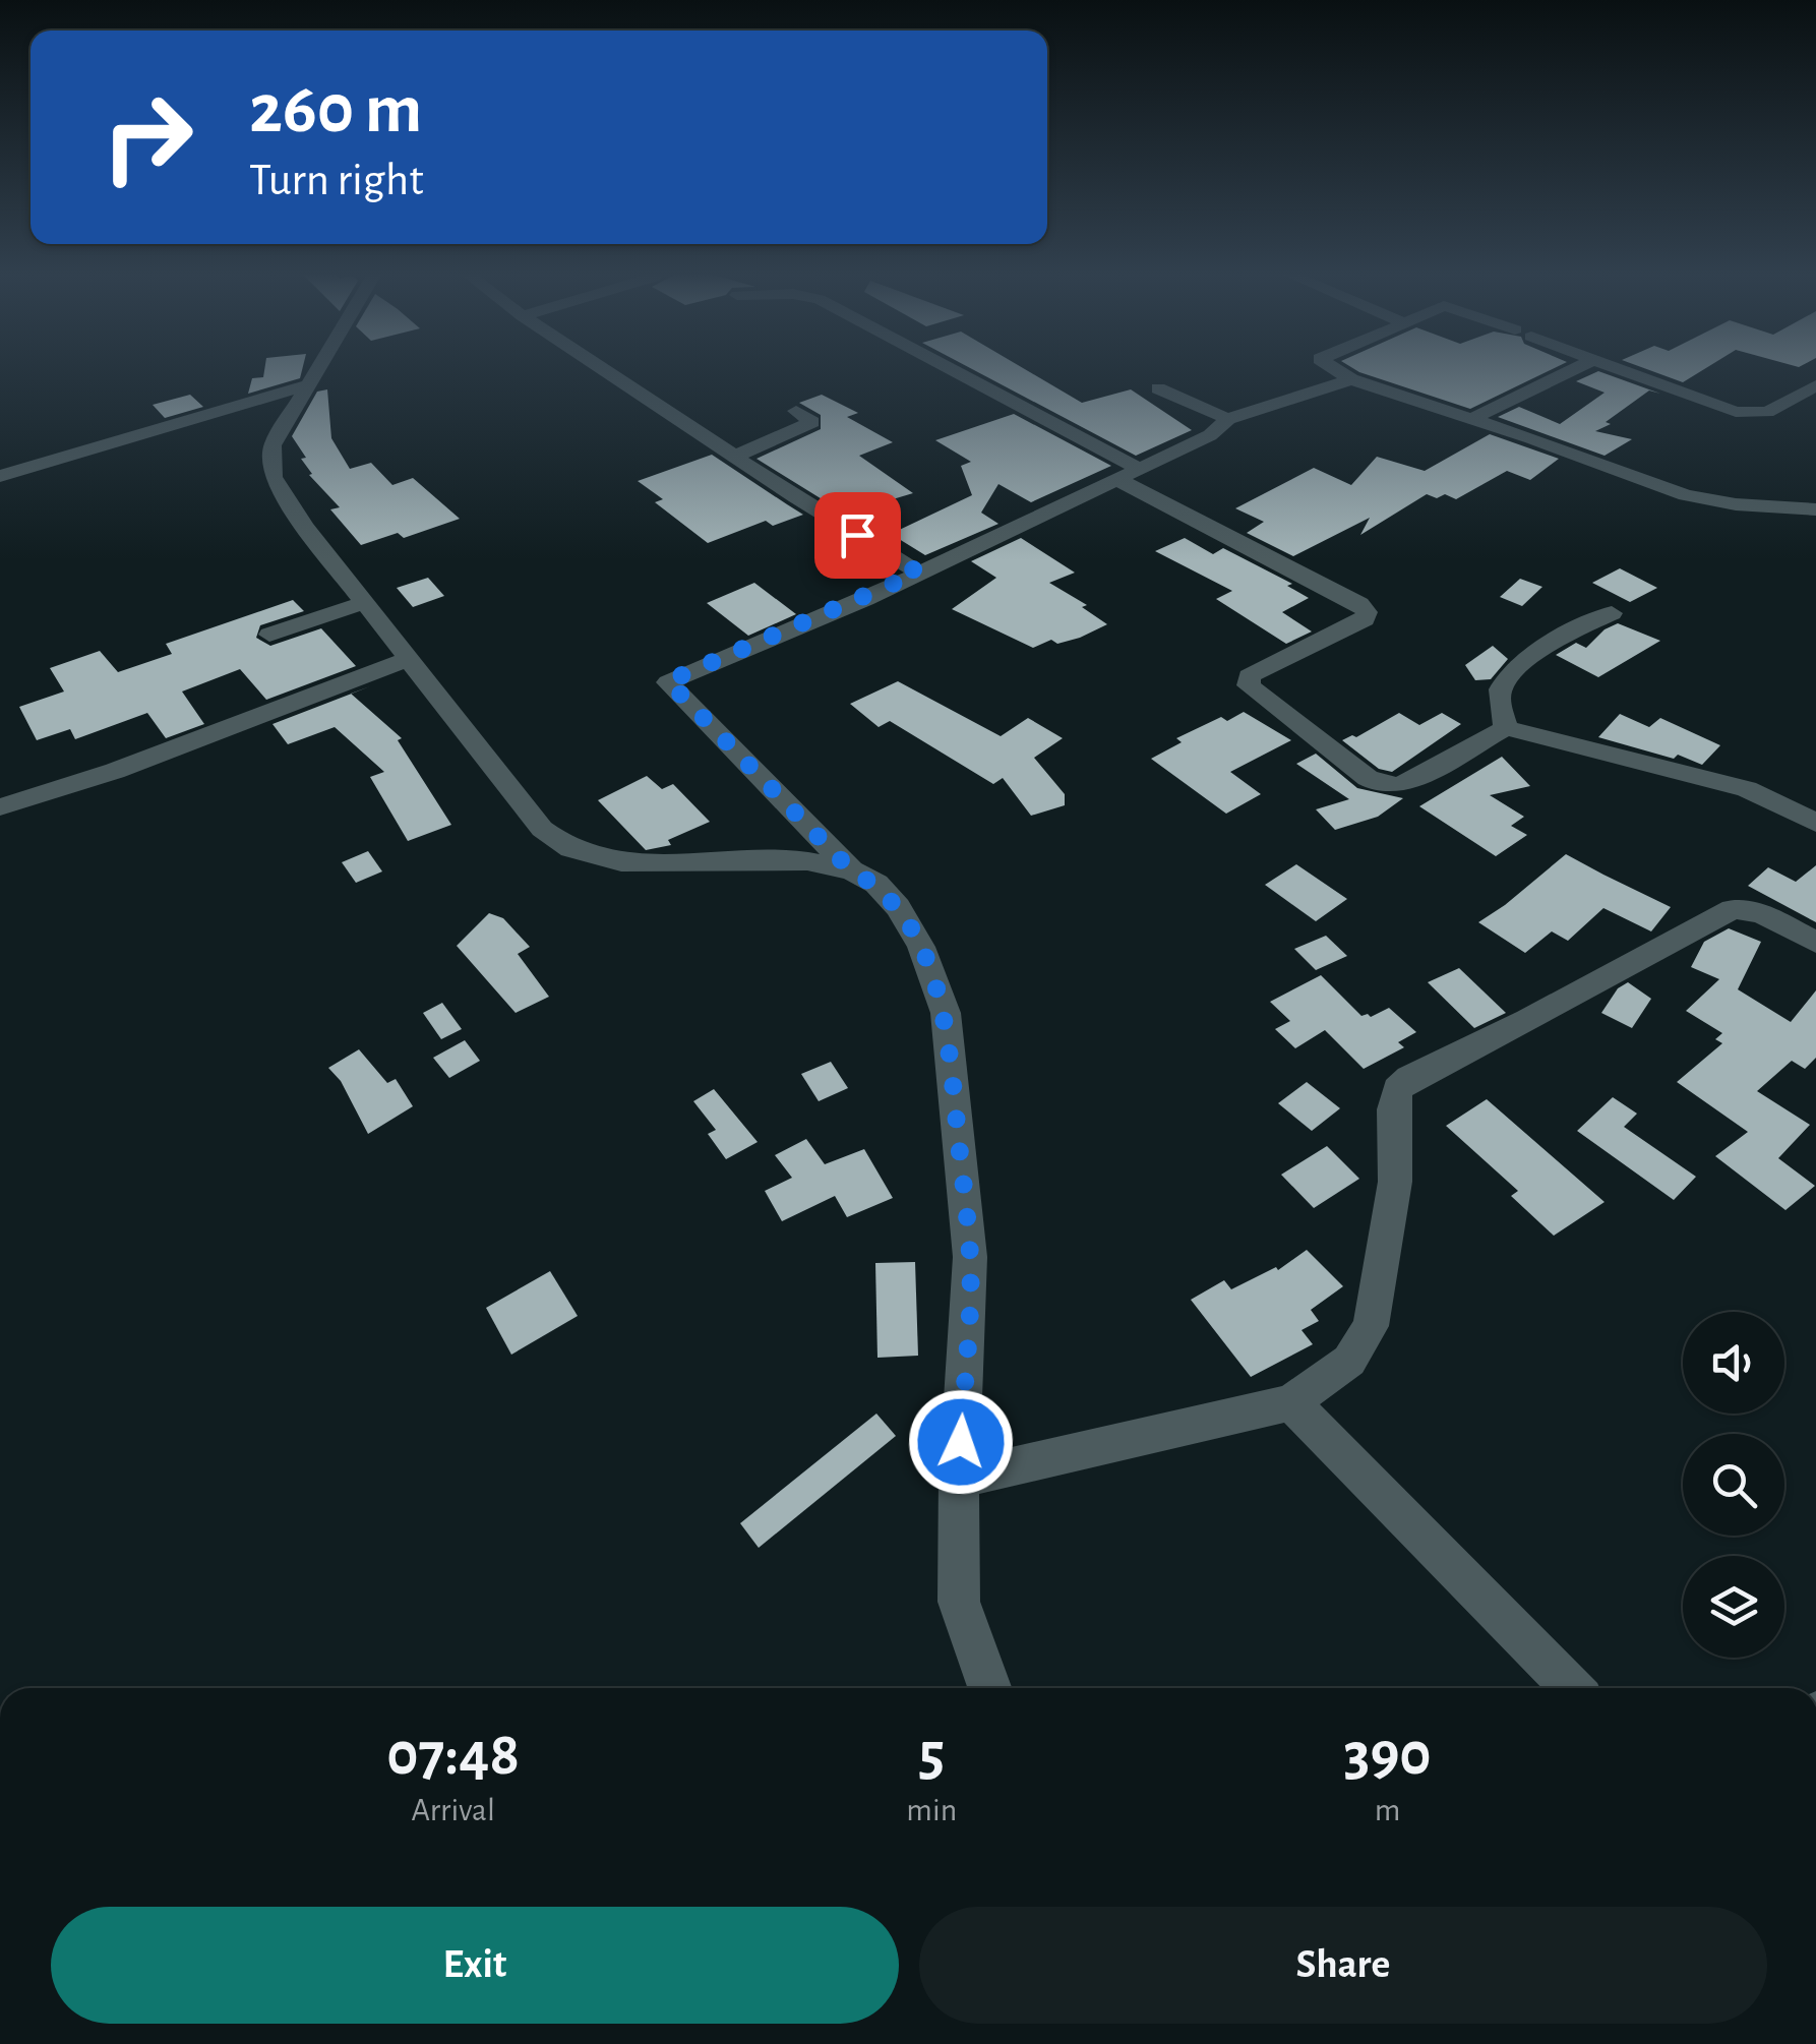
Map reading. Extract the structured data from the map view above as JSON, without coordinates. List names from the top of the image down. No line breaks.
{"page":{"turn":["260 m","Turn right"],"eta":["07:48","Arrival","5","min","390","m"],"buttons":["Exit","Share"]}}
